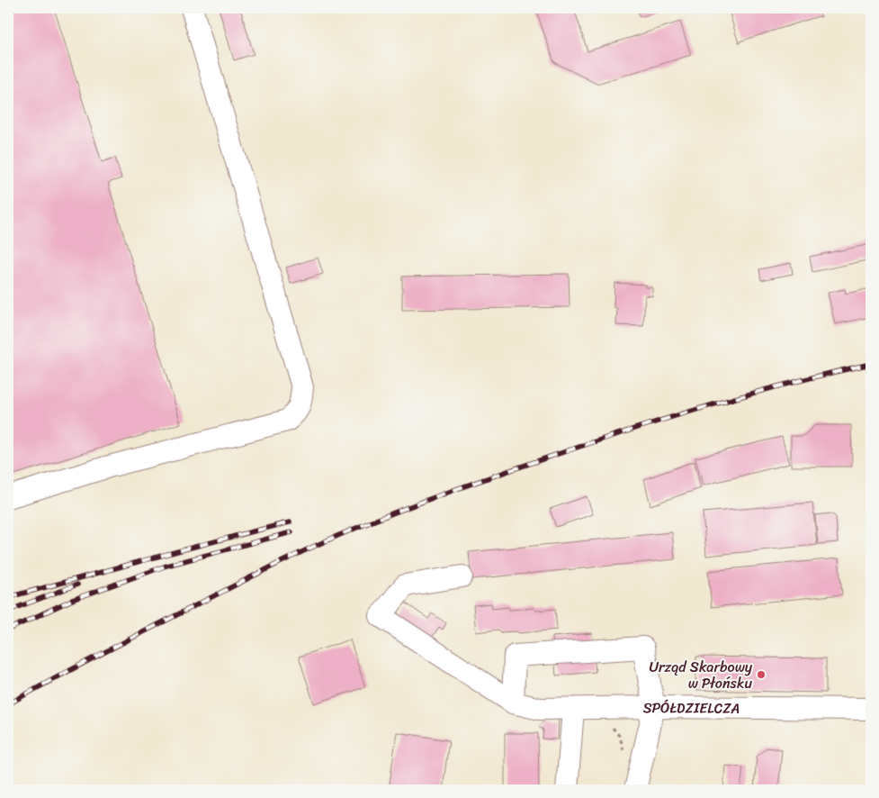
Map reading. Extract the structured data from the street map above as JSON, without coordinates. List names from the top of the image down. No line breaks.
{"streets":{"street":["SPÓŁDZIELCZA"]},"places":["Urząd Skarbowy w Płońsku"]}
